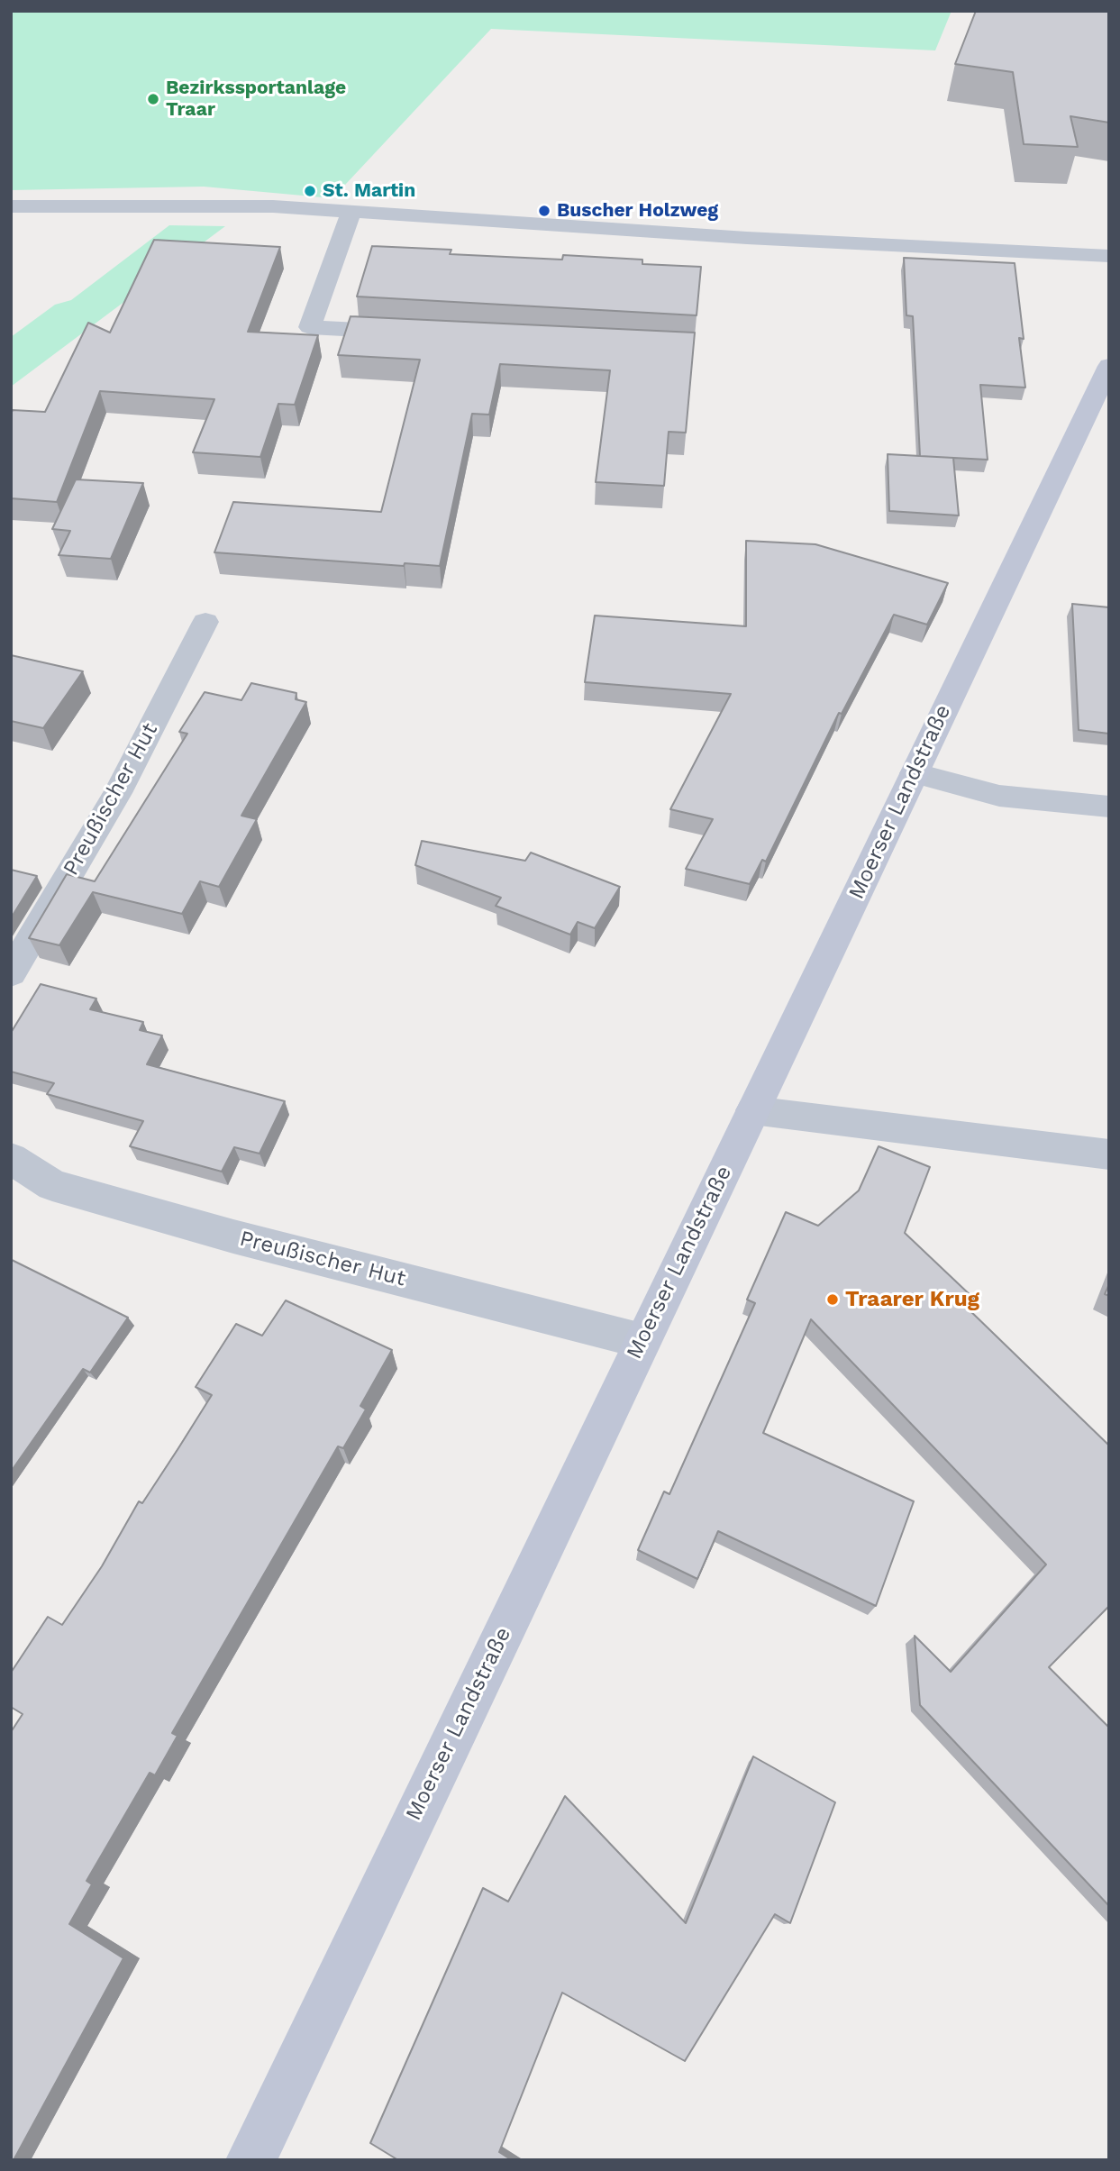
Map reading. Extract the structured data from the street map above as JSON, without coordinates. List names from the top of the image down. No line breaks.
{"streets":{"main road":["Moerser Landstraße"],"street":["Preußischer Hut"]},"crossings":[["Preußischer Hut","Moerser Landstraße"]],"places":["Bezirkssportanlage Traar","St. Martin","Buscher Holzweg","Traarer Krug"]}
